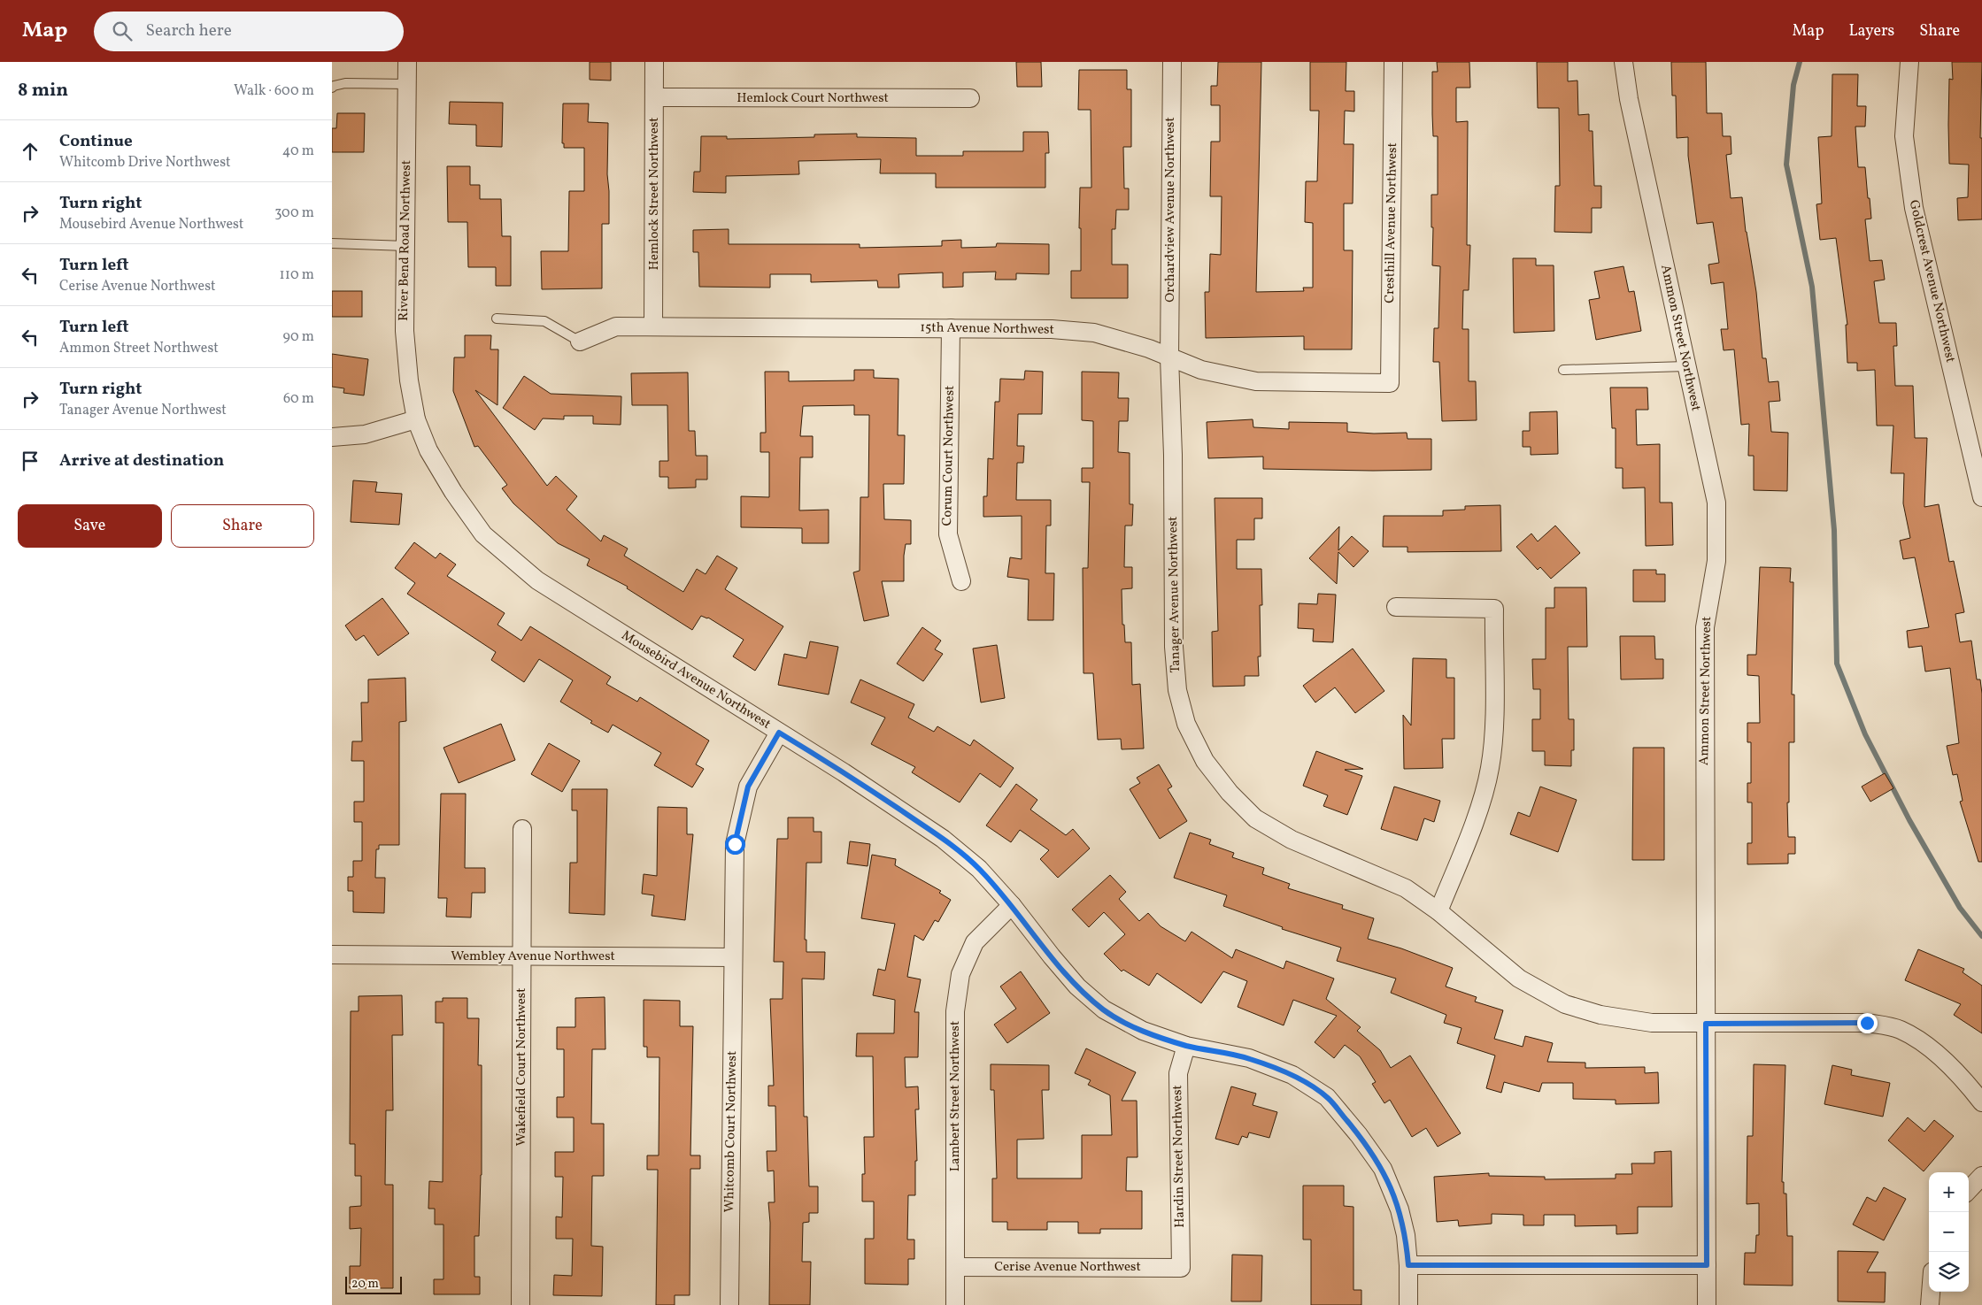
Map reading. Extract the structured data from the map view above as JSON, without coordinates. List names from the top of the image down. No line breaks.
{"streets":{"street":["Hemlock Court Northwest","Hemlock Street Northwest","Orchardview Avenue Northwest","Cresthill Avenue Northwest","River Bend Road Northwest","Goldcrest Avenue Northwest","15th Avenue Northwest","Ammon Street Northwest","Corum Court Northwest","Tanager Avenue Northwest","Mousebird Avenue Northwest","Wembley Avenue Northwest","Wakefield Court Northwest","Lambert Street Northwest","Whitcomb Court Northwest","Hardin Street Northwest","Cerise Avenue Northwest"]},"crossings":[["Hemlock Court Northwest","Hemlock Street Northwest"],["Hemlock Street Northwest","15th Avenue Northwest"],["Orchardview Avenue Northwest","15th Avenue Northwest"],["Orchardview Avenue Northwest","Tanager Avenue Northwest"],["Cresthill Avenue Northwest","15th Avenue Northwest"],["River Bend Road Northwest","Mousebird Avenue Northwest"],["15th Avenue Northwest","Corum Court Northwest"],["15th Avenue Northwest","Tanager Avenue Northwest"],["Ammon Street Northwest","Tanager Avenue Northwest"],["Mousebird Avenue Northwest","Lambert Street Northwest"],["Mousebird Avenue Northwest","Whitcomb Court Northwest"],["Mousebird Avenue Northwest","Hardin Street Northwest"],["Wembley Avenue Northwest","Wakefield Court Northwest"],["Wembley Avenue Northwest","Whitcomb Court Northwest"],["Lambert Street Northwest","Cerise Avenue Northwest"],["Hardin Street Northwest","Cerise Avenue Northwest"]],"scale_bar":"20 m","page":{"header":"Map","search":"Search here","nav":["Map","Layers","Share"],"heading":["8 min","Walk · 600 m"],"list":[["Continue","Whitcomb Drive Northwest","40 m"],["Turn right","Mousebird Avenue Northwest","300 m"],["Turn left","Cerise Avenue Northwest","110 m"],["Turn left","Ammon Street Northwest","90 m"],["Turn right","Tanager Avenue Northwest","60 m"],"Arrive at destination"],"buttons":["Save","Share"],"map_buttons":["+","−"],"scale":"20 m"}}
